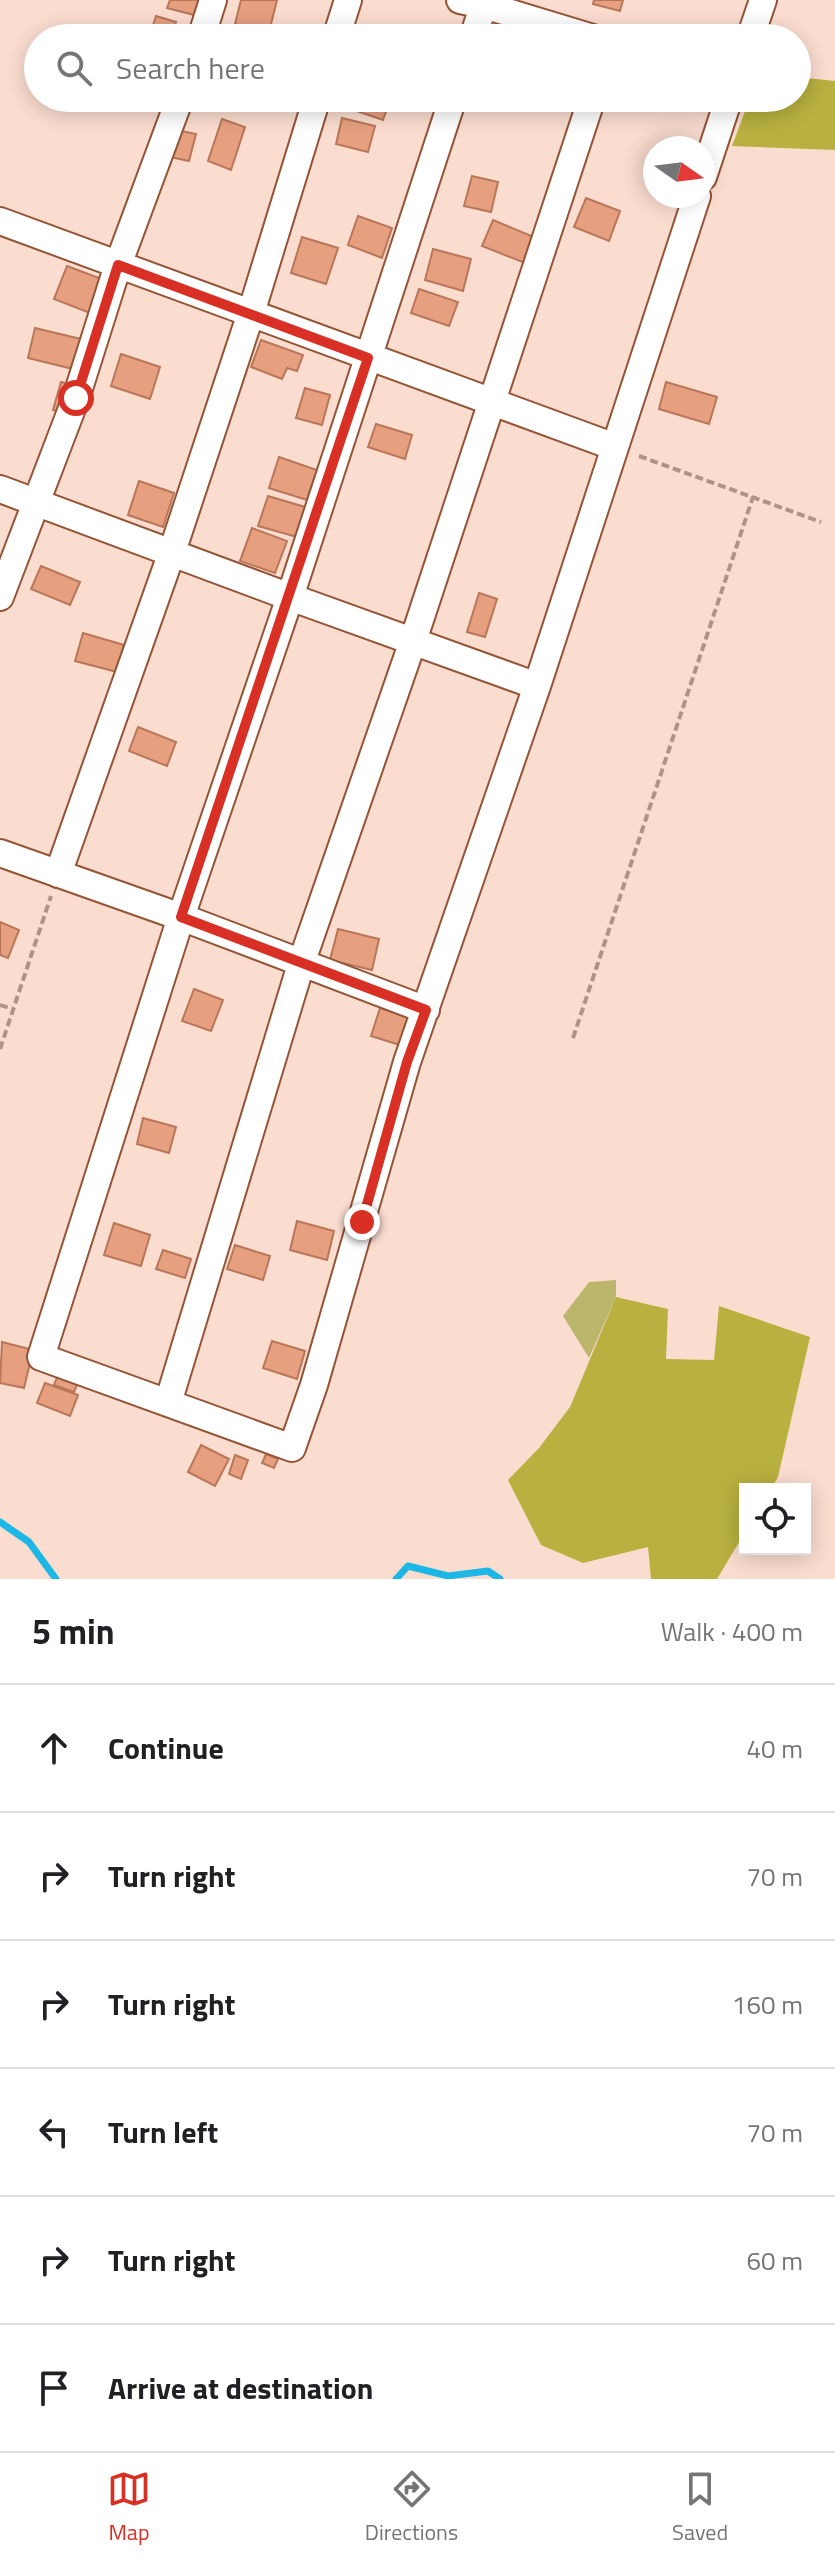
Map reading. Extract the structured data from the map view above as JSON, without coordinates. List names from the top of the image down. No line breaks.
{"north":"right","page":{"search":"Search here","heading":["5 min","Walk · 400 m"],"list":[["Continue","40 m"],["Turn right","70 m"],["Turn right","160 m"],["Turn left","70 m"],["Turn right","60 m"],"Arrive at destination"],"nav":["Map","Directions","Saved"]}}
